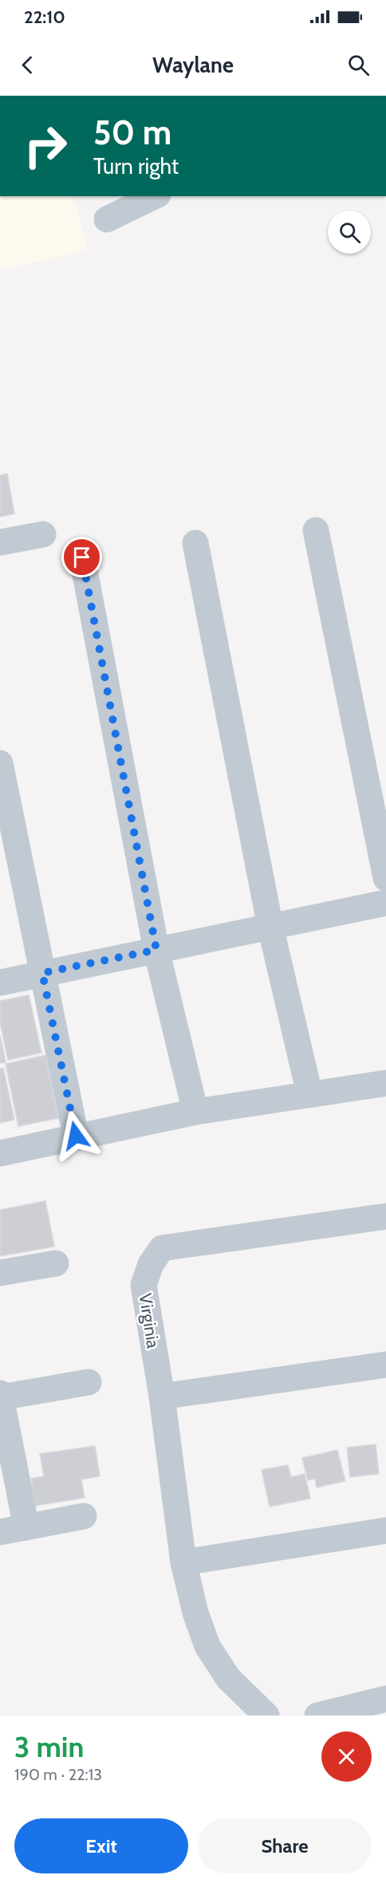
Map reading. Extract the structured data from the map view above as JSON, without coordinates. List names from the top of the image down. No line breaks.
{"streets":{"street":["Virginia"]},"page":{"status":"22:10","header":"Waylane","turn":["50 m","Turn right"],"heading":["3 min","190 m · 22:13"],"buttons":["Exit","Share"]}}
